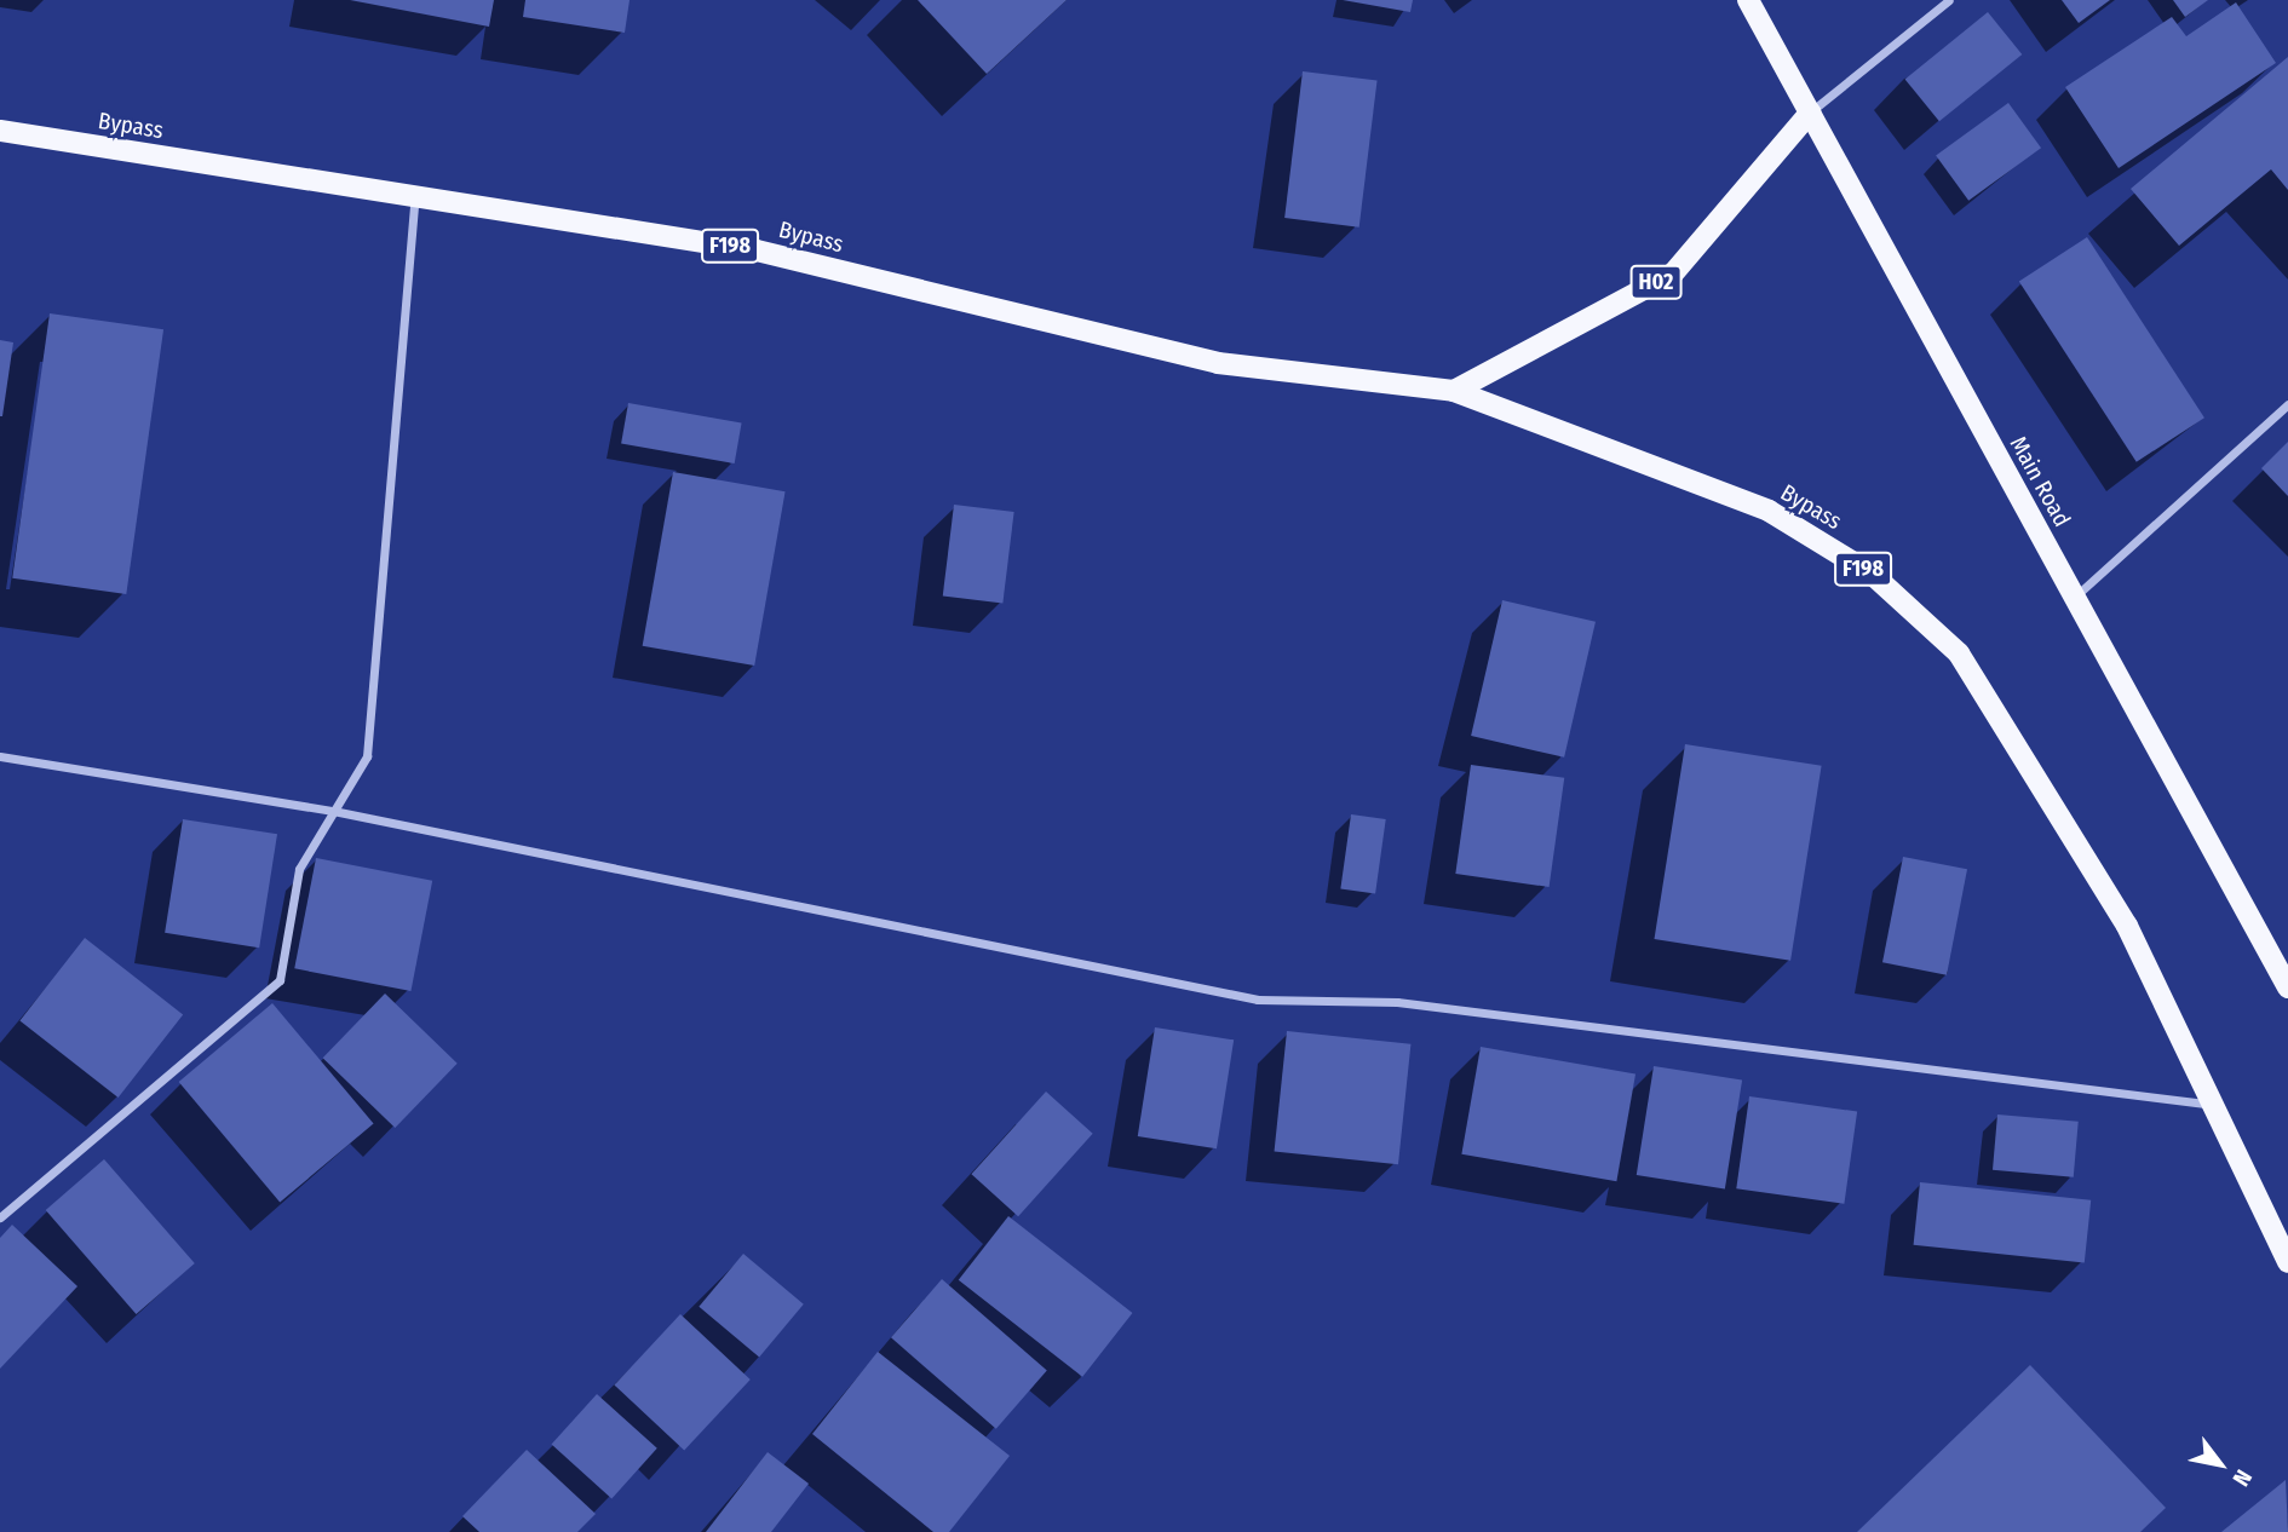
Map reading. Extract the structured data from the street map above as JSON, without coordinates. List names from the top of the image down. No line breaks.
{"streets":{"main road":["Bypass","F198","H02","Main Road"]},"crossings":[["Bypass","H02"],["H02","Main Road"]],"north":"bottom right"}
